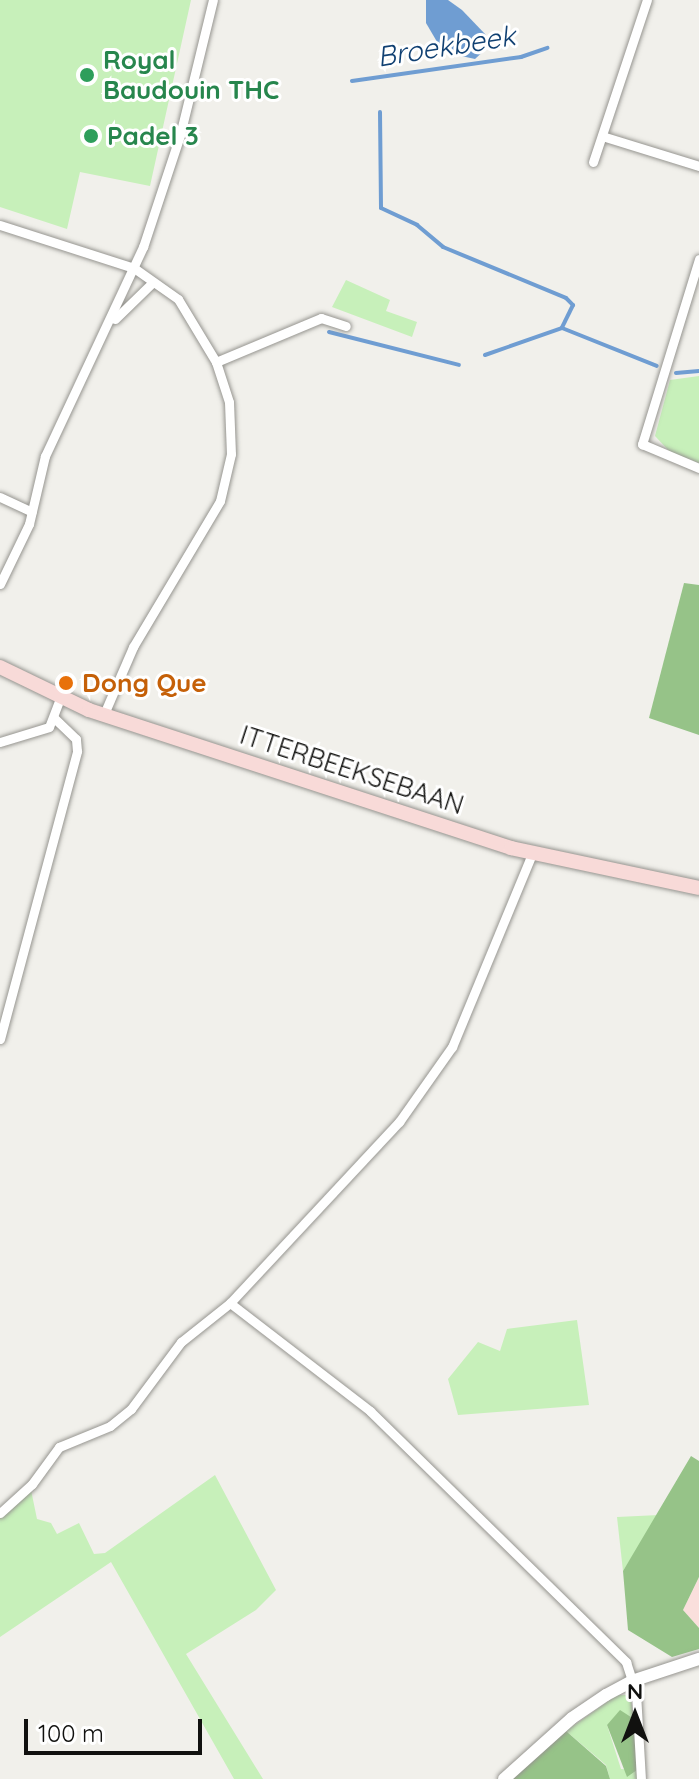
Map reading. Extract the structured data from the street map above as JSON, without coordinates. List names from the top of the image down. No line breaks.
{"streets":{"main road":["ITTERBEEKSEBAAN"]},"water":["Broekbeek"],"places":["Royal Baudouin THC","Padel 3","Dong Que"],"scale_bar":"100 m","north":"top"}
